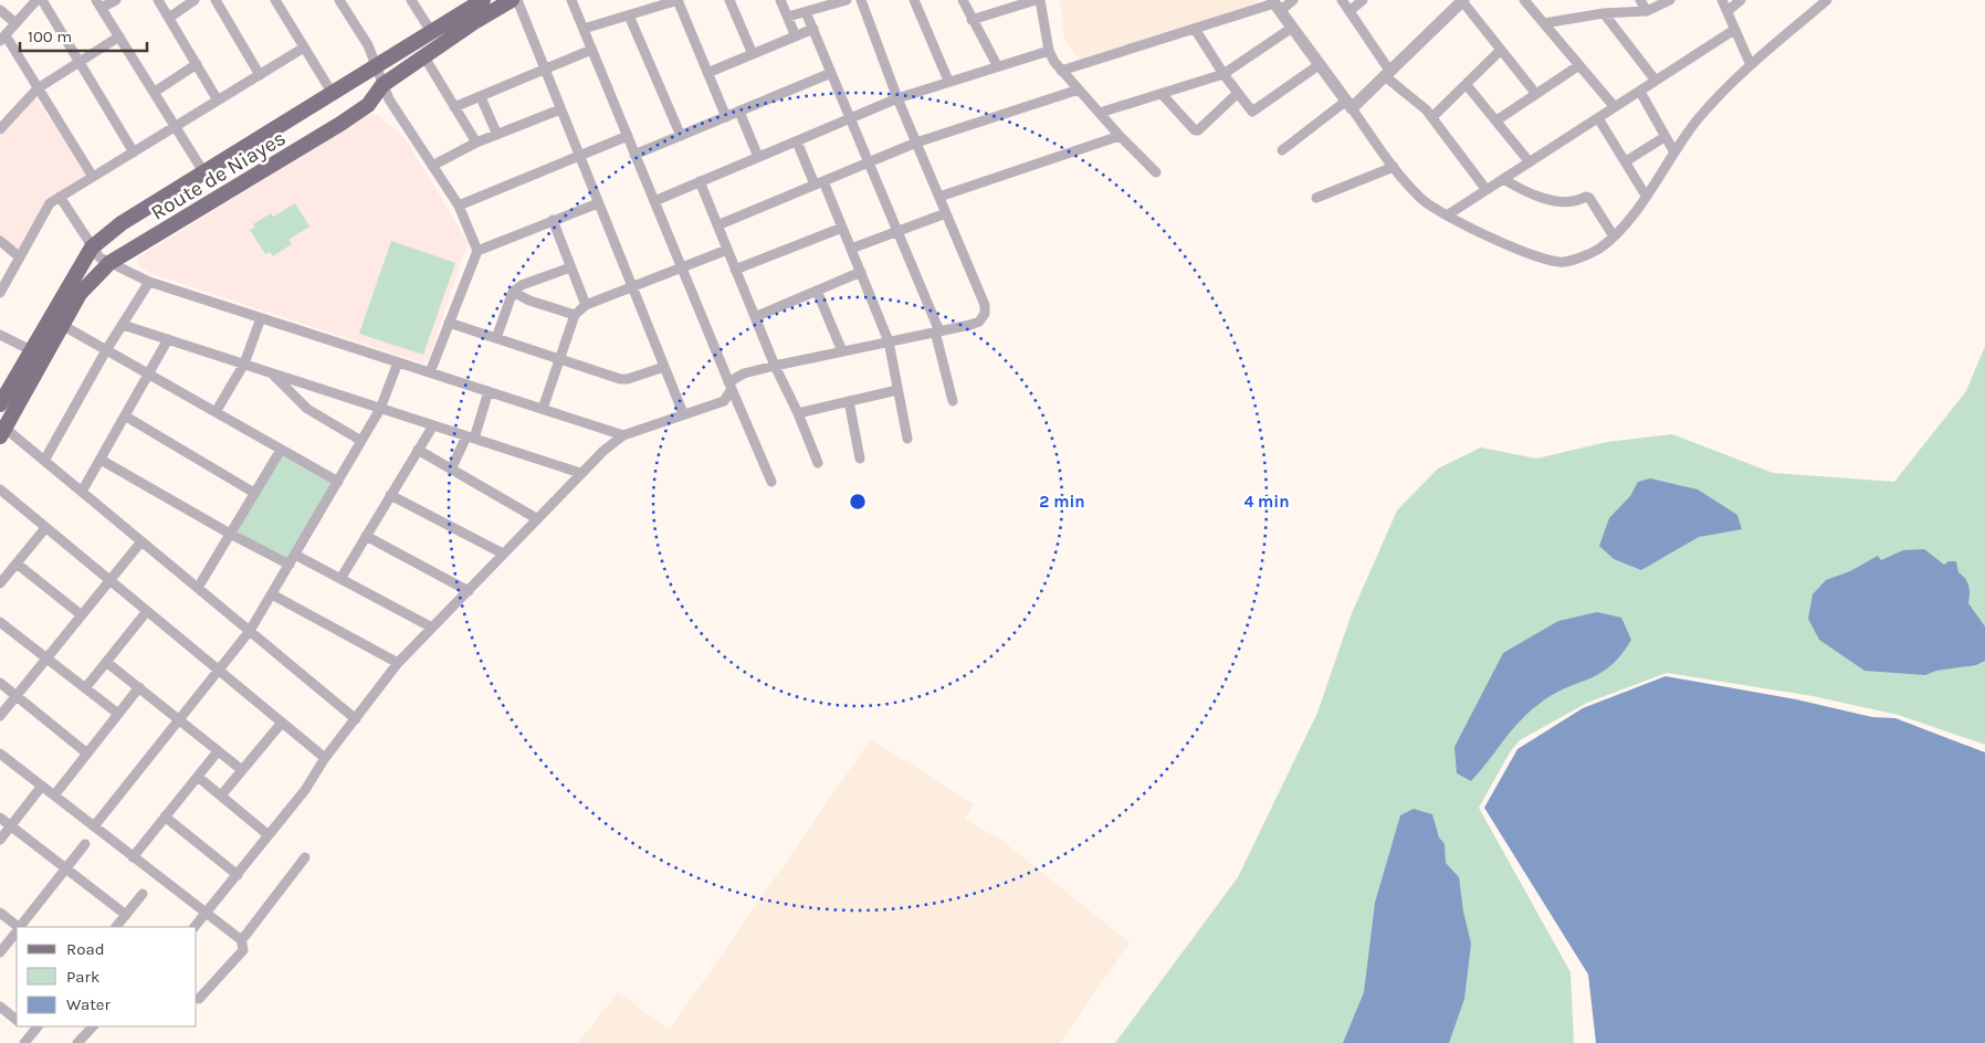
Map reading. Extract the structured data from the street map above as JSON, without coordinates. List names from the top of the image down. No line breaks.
{"streets":{"main road":["Route de Niayes"]},"legend":["Road","Park","Water"],"scale_bar":"100 m","rings":["2 min","4 min"]}
